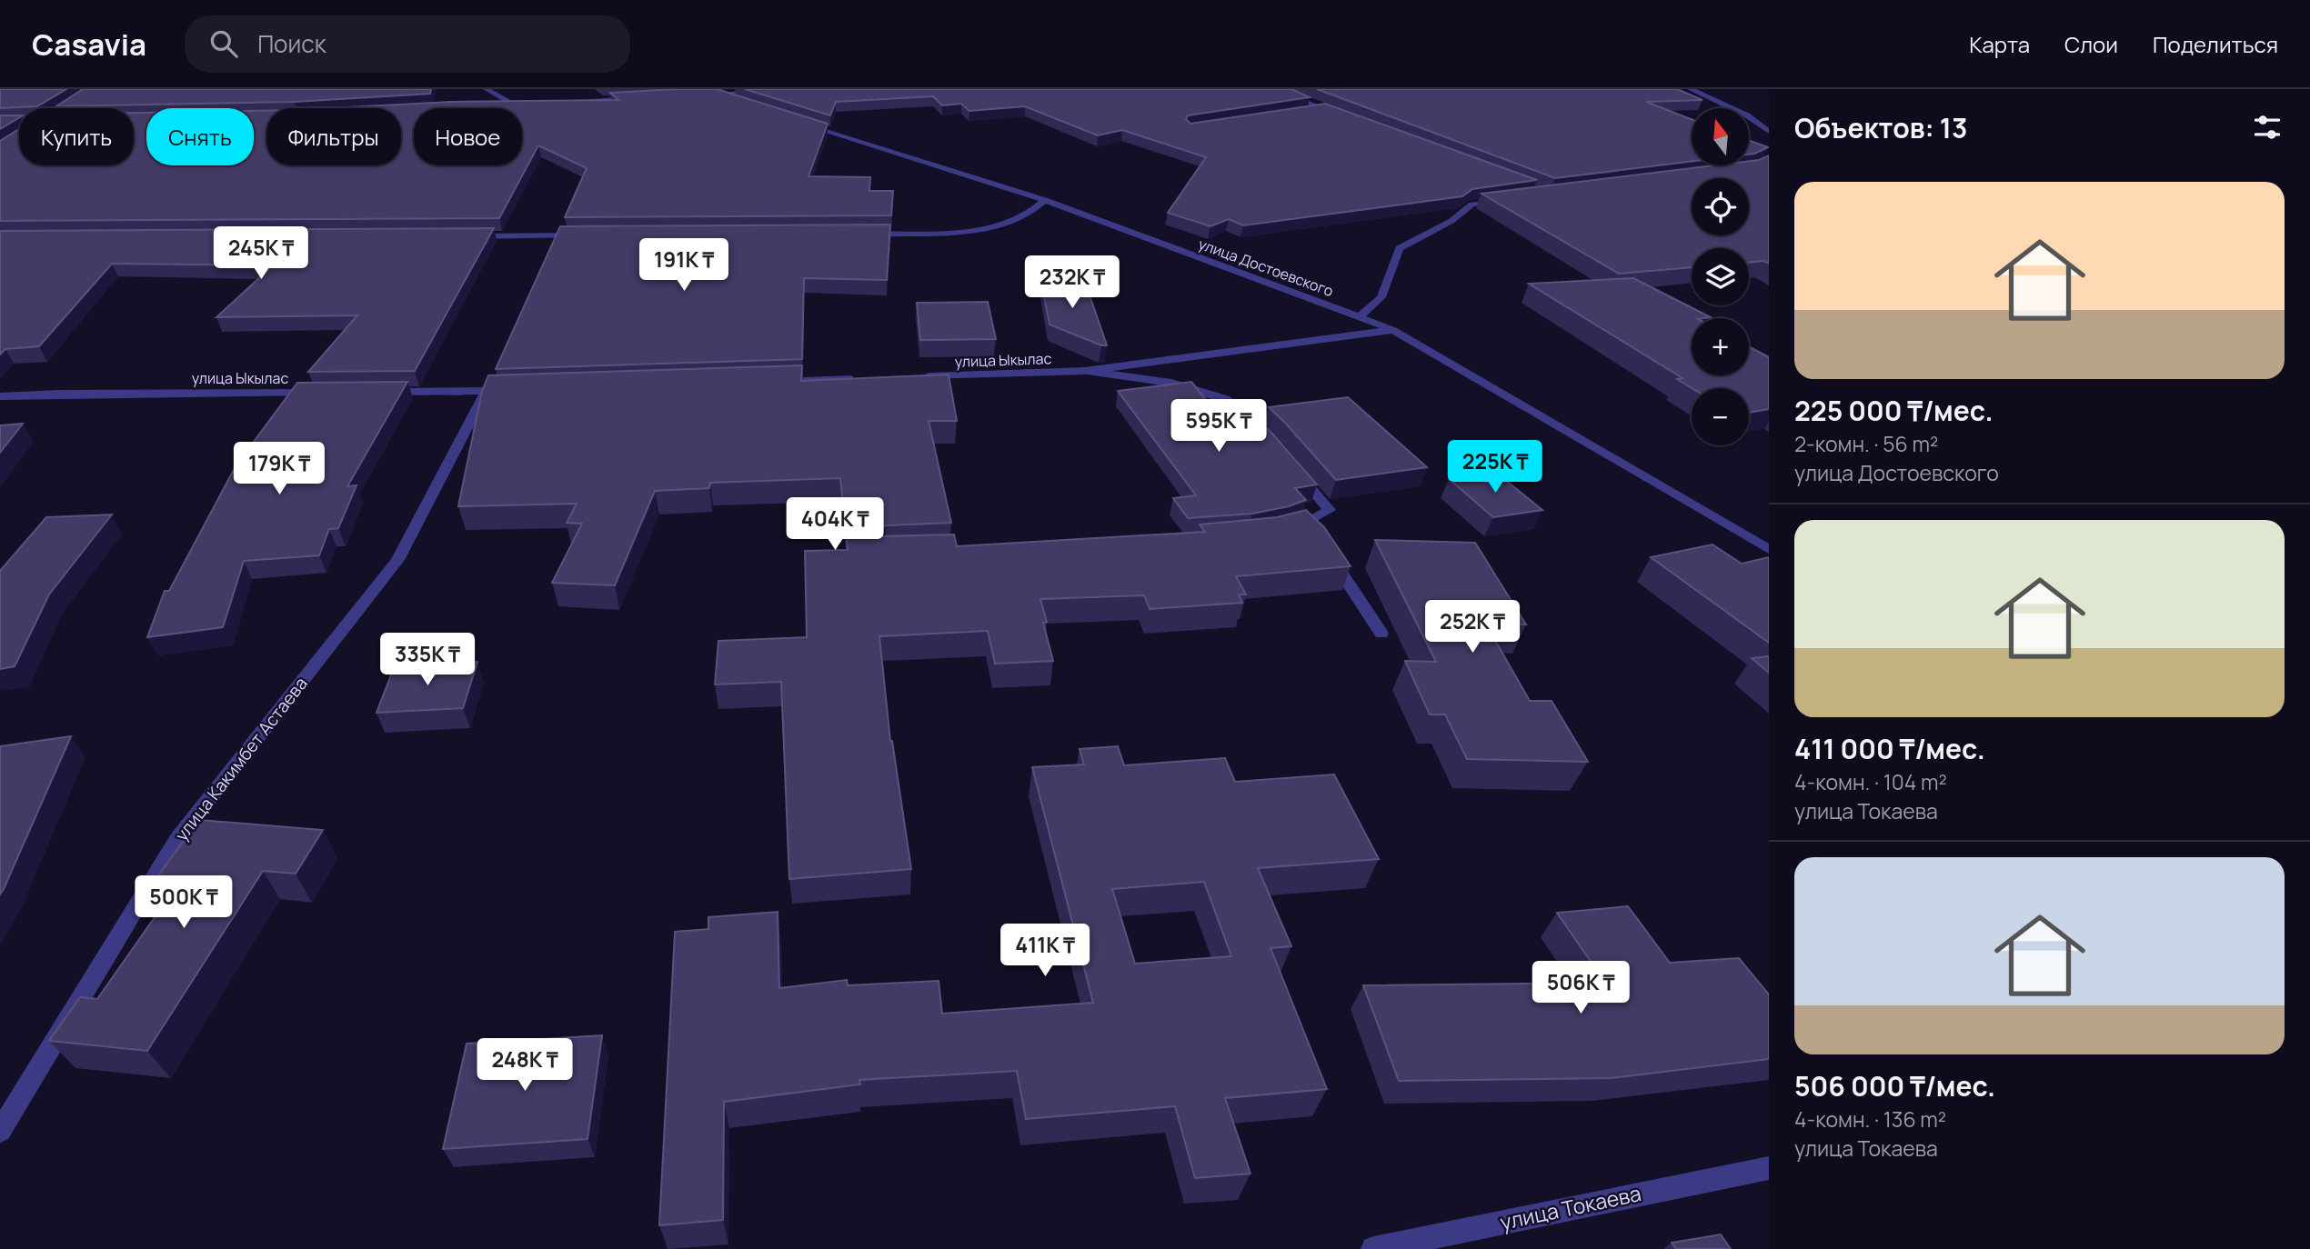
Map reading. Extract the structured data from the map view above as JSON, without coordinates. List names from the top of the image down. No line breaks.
{"streets":{"street":["улица Достоевского","улица Ыкылас","улица Какимбет Астаева","улица Токаева"]},"crossings":[["улица Достоевского","улица Ыкылас"]],"north":"top","page":{"header":"Casavia","search":"Поиск","nav":["Карта","Слои","Поделиться"],"heading":"Объектов: 13","map_buttons":["+","−"],"chip":["Купить","Снять","Фильтры","Новое"],"list":[{"name":"225 000 ₸/мес.","note":"2-комн. · 56 m² · улица Достоевского"},{"name":"411 000 ₸/мес.","note":"4-комн. · 104 m² · улица Токаева"},{"name":"506 000 ₸/мес.","note":"4-комн. · 136 m² · улица Токаева"}],"price":["245K ₸","191K ₸","232K ₸","595K ₸","225K ₸","179K ₸","404K ₸","252K ₸","335K ₸","500K ₸","411K ₸","506K ₸","248K ₸"]}}
